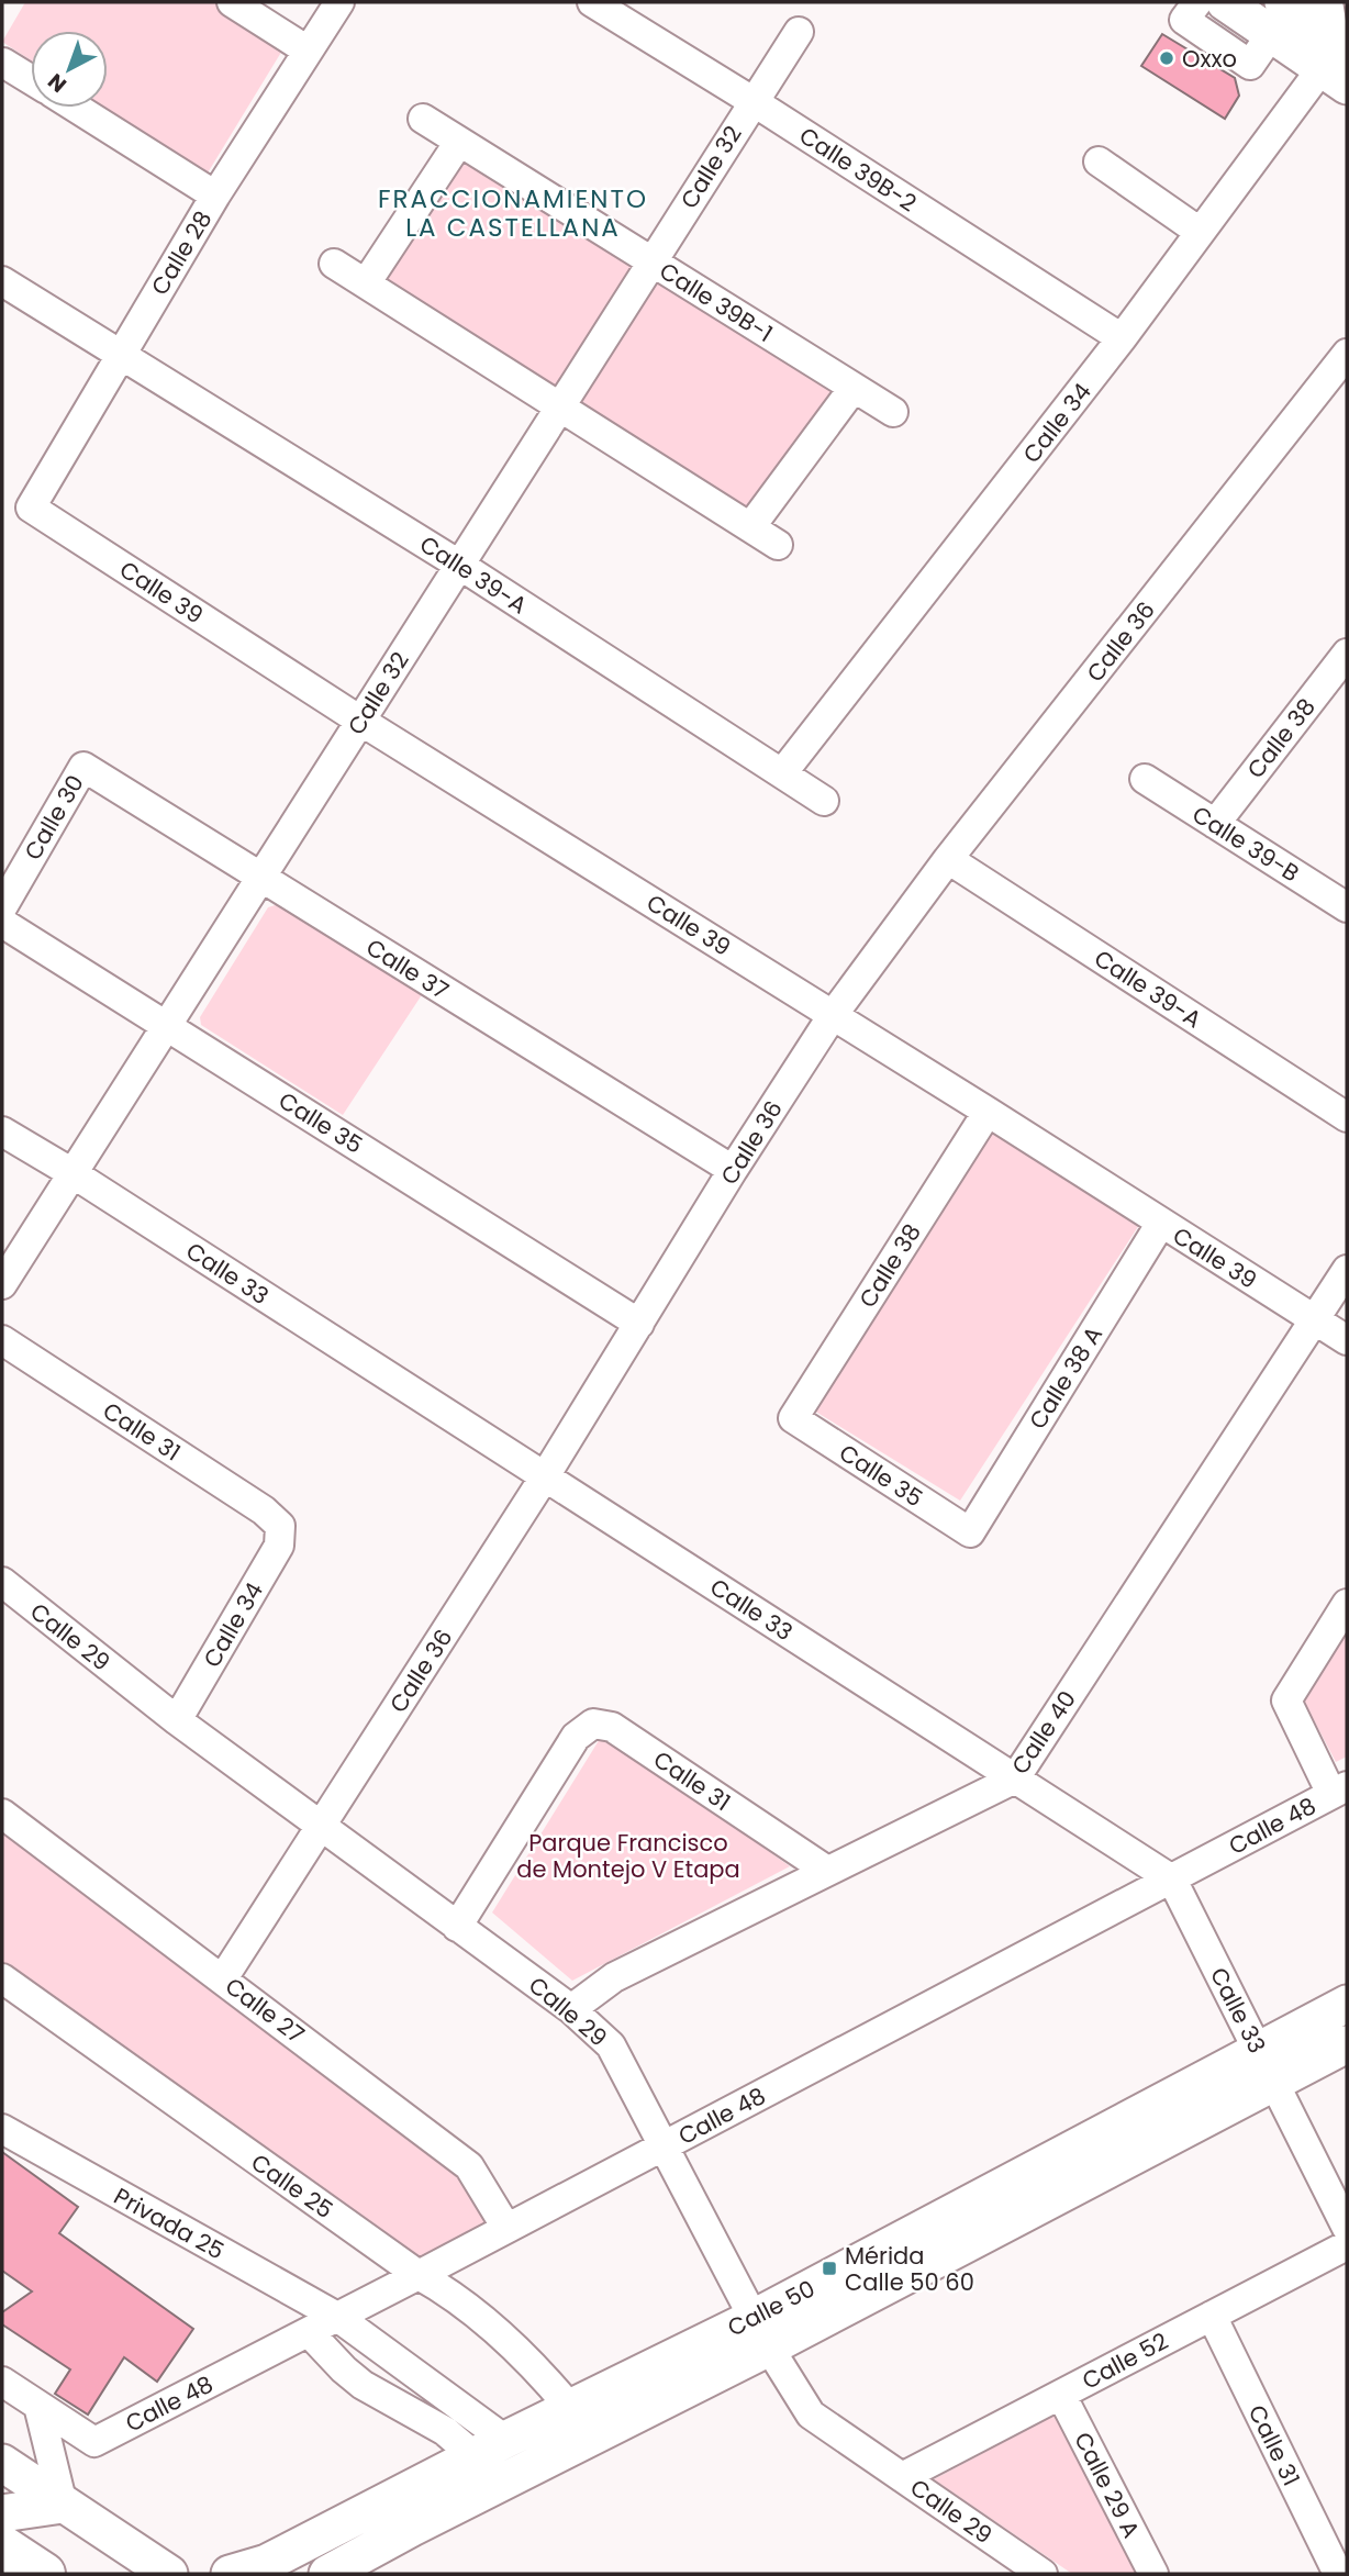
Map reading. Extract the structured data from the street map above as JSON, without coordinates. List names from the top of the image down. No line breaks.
{"streets":{"main road":["Calle 50"],"street":["Calle 32","Calle 39B-2","Calle 28","Calle 39B-1","Calle 34","Calle 39-A","Calle 39","Calle 36","Calle 38","Calle 30","Calle 39-B","Calle 37","Calle 35","Calle 33","Calle 38 A","Calle 31","Calle 29","Calle 40","Calle 48","Calle 27","Calle 25","Privada 25","Calle 52","Calle 29 A"]},"crossings":[["Calle 32","Calle 39B-2"],["Calle 32","Calle 39B-1"],["Calle 32","Calle 39-A"],["Calle 32","Calle 39"],["Calle 32","Calle 37"],["Calle 32","Calle 35"],["Calle 32","Calle 33"],["Calle 39B-2","Calle 34"],["Calle 28","Calle 39-A"],["Calle 28","Calle 39"],["Calle 34","Calle 39-A"],["Calle 34","Calle 31"],["Calle 34","Calle 29"],["Calle 39-A","Calle 36"],["Calle 39","Calle 36"],["Calle 39","Calle 38"],["Calle 39","Calle 38 A"],["Calle 39","Calle 40"],["Calle 36","Calle 37"],["Calle 36","Calle 35"],["Calle 36","Calle 33"],["Calle 36","Calle 29"],["Calle 36","Calle 27"],["Calle 38","Calle 39-B"],["Calle 38","Calle 35"],["Calle 30","Calle 37"],["Calle 35","Calle 38 A"],["Calle 33","Calle 40"],["Calle 33","Calle 48"],["Calle 33","Calle 50"],["Calle 31","Calle 29"],["Calle 31","Calle 40"],["Calle 31","Calle 52"],["Calle 29","Calle 40"],["Calle 29","Calle 48"],["Calle 29","Calle 50"],["Calle 29","Calle 52"],["Calle 48","Calle 27"],["Calle 48","Calle 25"],["Calle 48","Privada 25"],["Calle 25","Calle 50"],["Calle 52","Calle 29 A"]],"districts":["FRACCIONAMIENTO LA CASTELLANA"],"parks":["Parque Francisco de Montejo V Etapa"],"places":{"other":["Oxxo"],"transit":["Mérida Calle 50 60"]},"north":"bottom left"}
